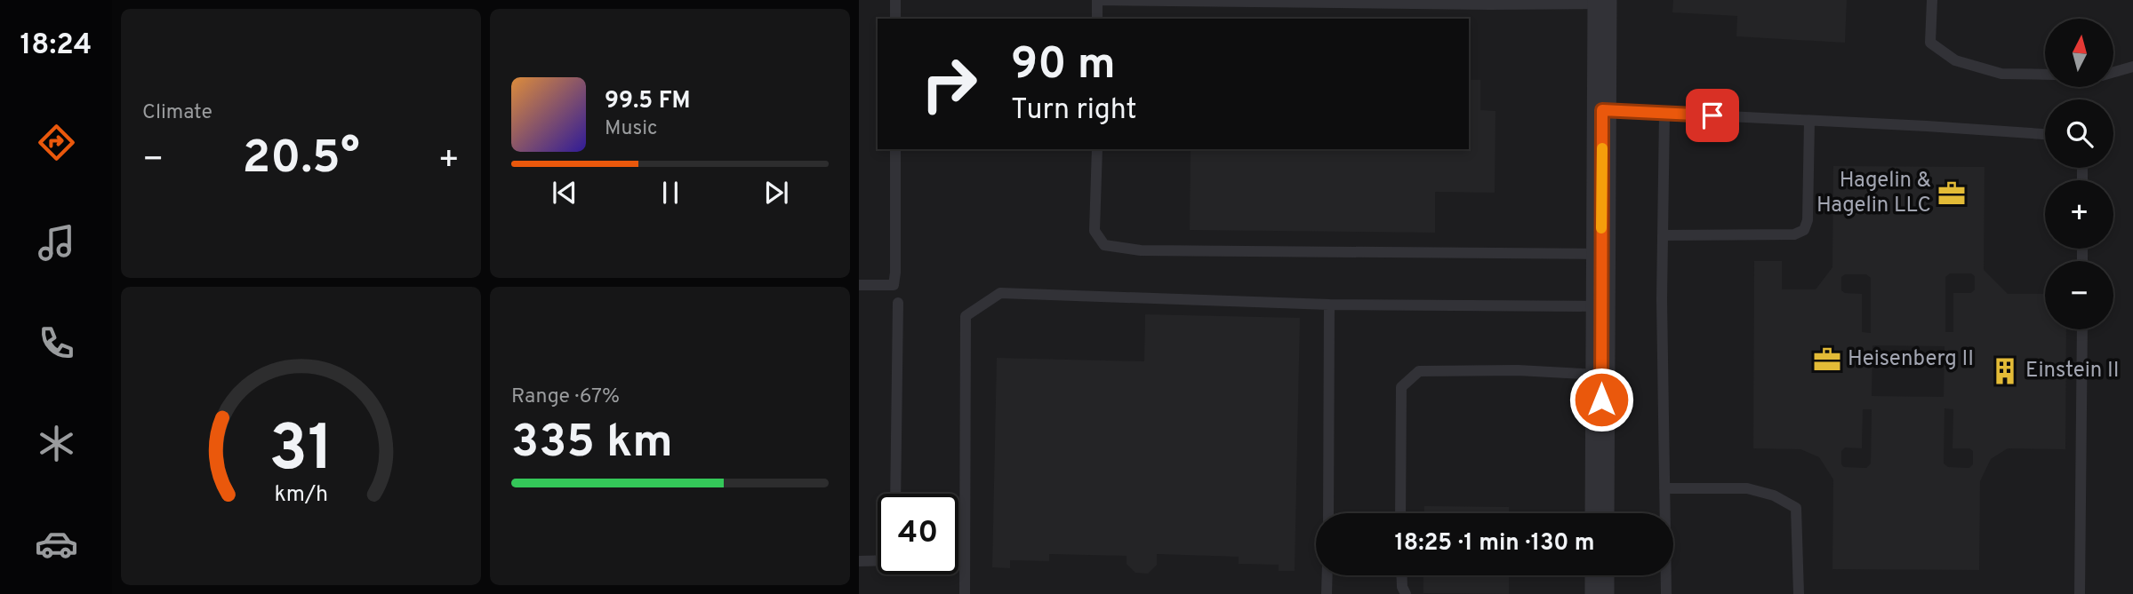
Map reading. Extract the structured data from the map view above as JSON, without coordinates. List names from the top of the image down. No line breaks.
{"places":{"office":["Hagelin & Hagelin LLC","Heisenberg II"],"building":["Einstein II"]},"north":"top","page":{"tabs":"18:24","tile":["Climate",["Range · 67%","335 km"]],"map_buttons":["+","−"],"turn":["90 m","Turn right"],"song":["99.5 FM","Music"],"heat":["−","20.5°","+"],"limit":"40","trip":"18:25 · 1 min · 130 m","gauge":["31","km/h"]}}
